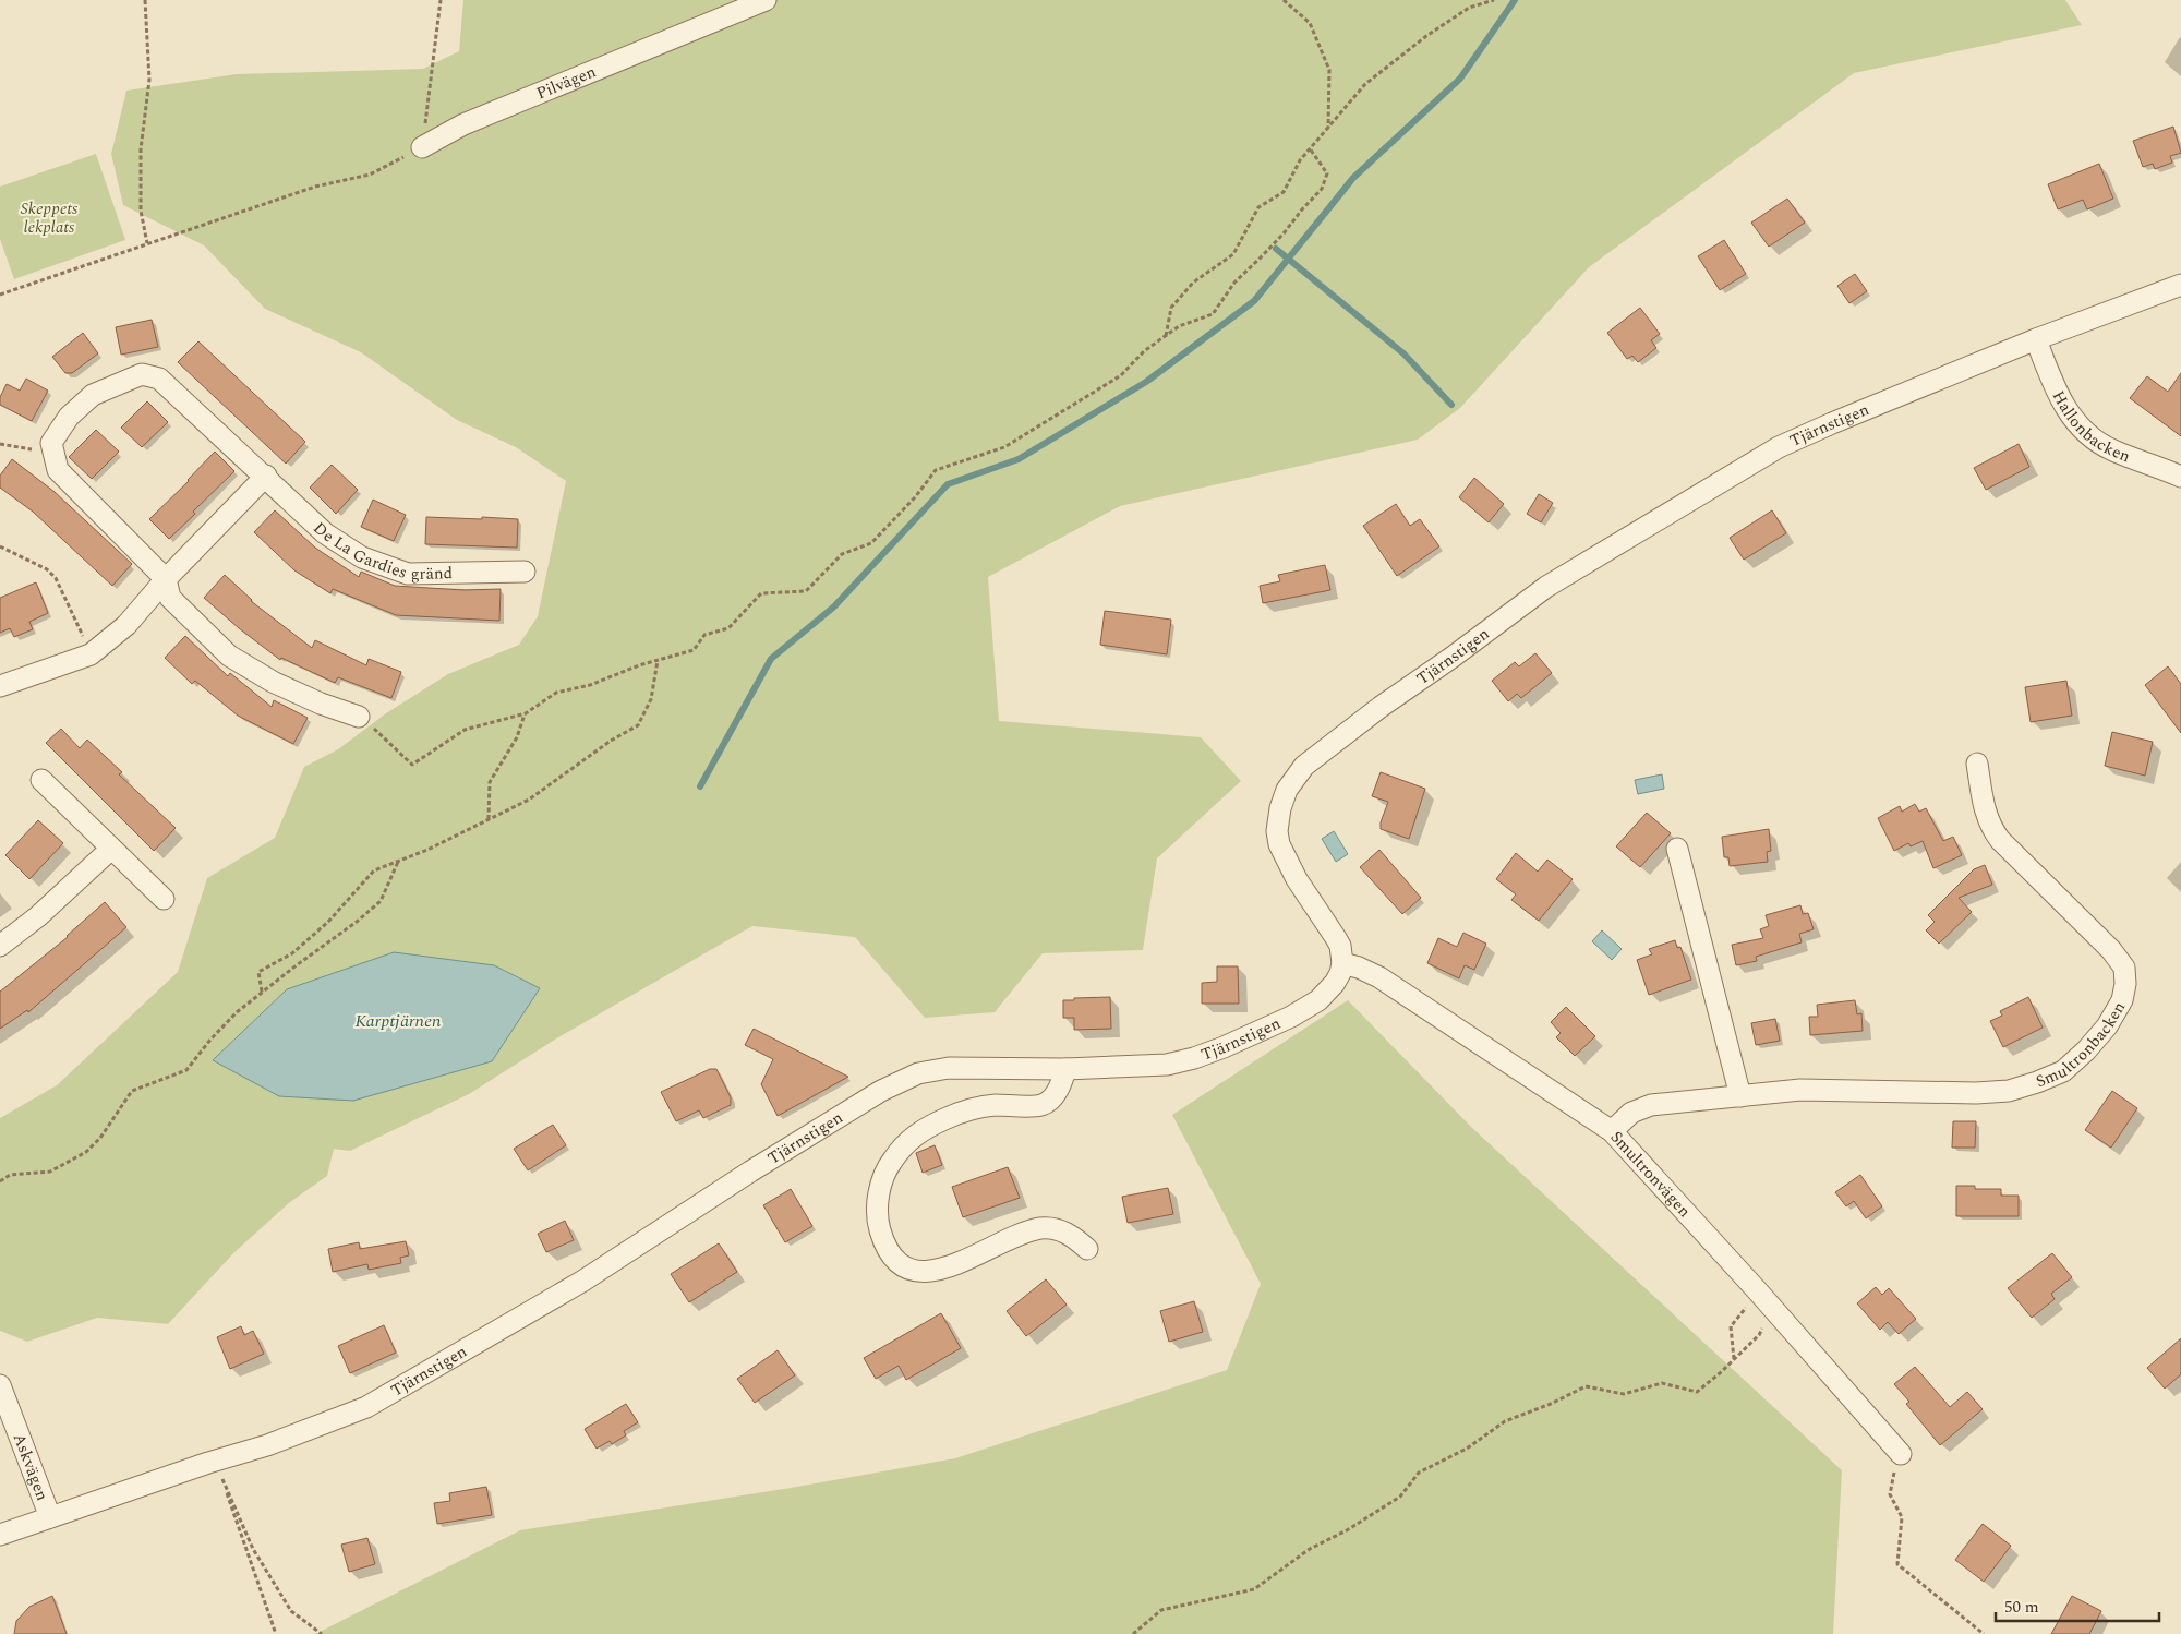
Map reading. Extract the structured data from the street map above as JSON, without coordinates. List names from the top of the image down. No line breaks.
{"streets":{"street":["Pilvägen","Hallonbacken","Tjärnstigen","De La Gardies gränd","Smultronbacken","Smultronvägen","Askvägen"]},"crossings":[["Hallonbacken","Tjärnstigen"],["Tjärnstigen","Smultronvägen"],["Tjärnstigen","Askvägen"],["Smultronbacken","Smultronvägen"]],"water":["Karptjärnen"],"parks":["Skeppets lekplats"],"scale_bar":"50 m"}
